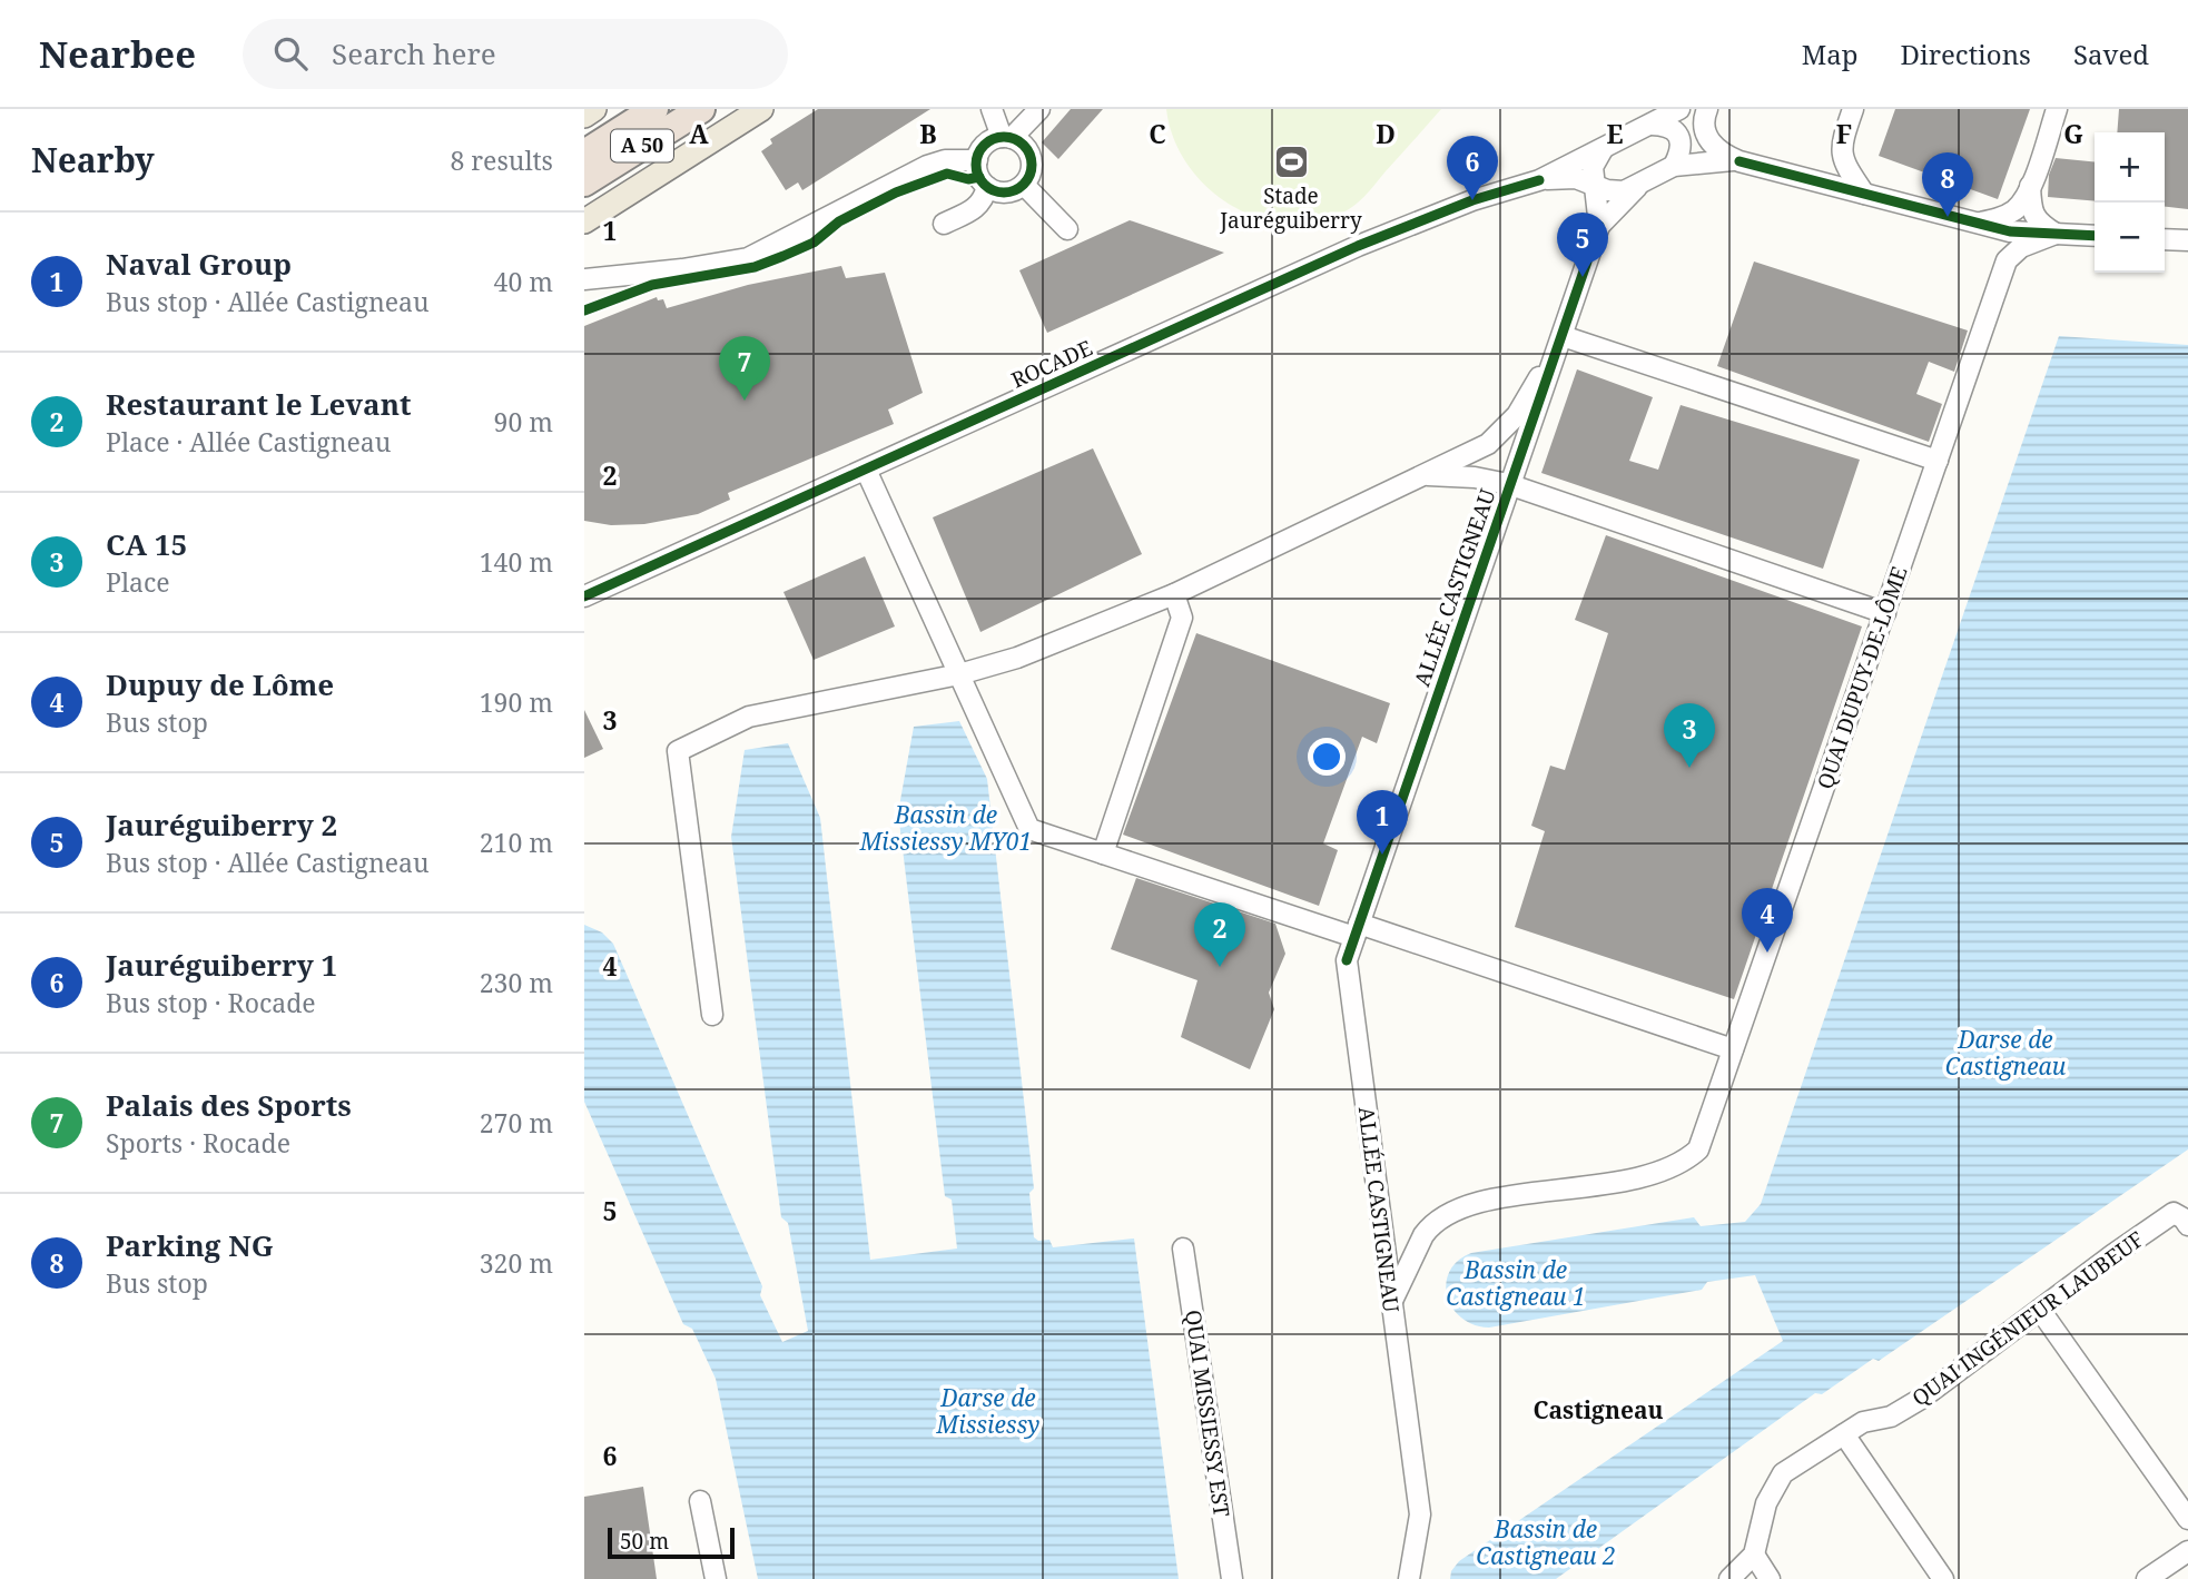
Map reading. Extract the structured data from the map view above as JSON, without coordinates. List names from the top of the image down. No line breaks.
{"streets":{"highway":["A 50"],"street":["ROCADE","ALLÉE CASTIGNEAU","QUAI DUPUY-DE-LÔME","QUAI INGÉNIEUR LAUBEUF","QUAI MISSIESSY EST"]},"crossings":[["ALLÉE CASTIGNEAU","QUAI DUPUY-DE-LÔME"]],"districts":["Castigneau"],"water":["Bassin de Missiessy MY01","Darse de Castigneau","Bassin de Castigneau 1","Darse de Missiessy","Bassin de Castigneau 2"],"places":{"sports":["Stade Jauréguiberry"]},"scale_bar":"50 m","page":{"header":"Nearbee","search":"Search here","nav":["Map","Directions","Saved"],"heading":["Nearby","8 results"],"map_buttons":["+","−"],"pins":["6","8","5","7","3","1","4","2"],"list":[{"mark":"1","name":"Naval Group","note":"Bus stop · Allée Castigneau","value":"40 m"},{"mark":"2","name":"Restaurant le Levant","note":"Place · Allée Castigneau","value":"90 m"},{"mark":"3","name":"CA 15","note":"Place","value":"140 m"},{"mark":"4","name":"Dupuy de Lôme","note":"Bus stop","value":"190 m"},{"mark":"5","name":"Jauréguiberry 2","note":"Bus stop · Allée Castigneau","value":"210 m"},{"mark":"6","name":"Jauréguiberry 1","note":"Bus stop · Rocade","value":"230 m"},{"mark":"7","name":"Palais des Sports","note":"Sports · Rocade","value":"270 m"},{"mark":"8","name":"Parking NG","note":"Bus stop","value":"320 m"}],"scale":"50 m"},"grid":{"columns":["A","B","C","D","E","F","G"],"rows":["1","2","3","4","5","6"]}}
